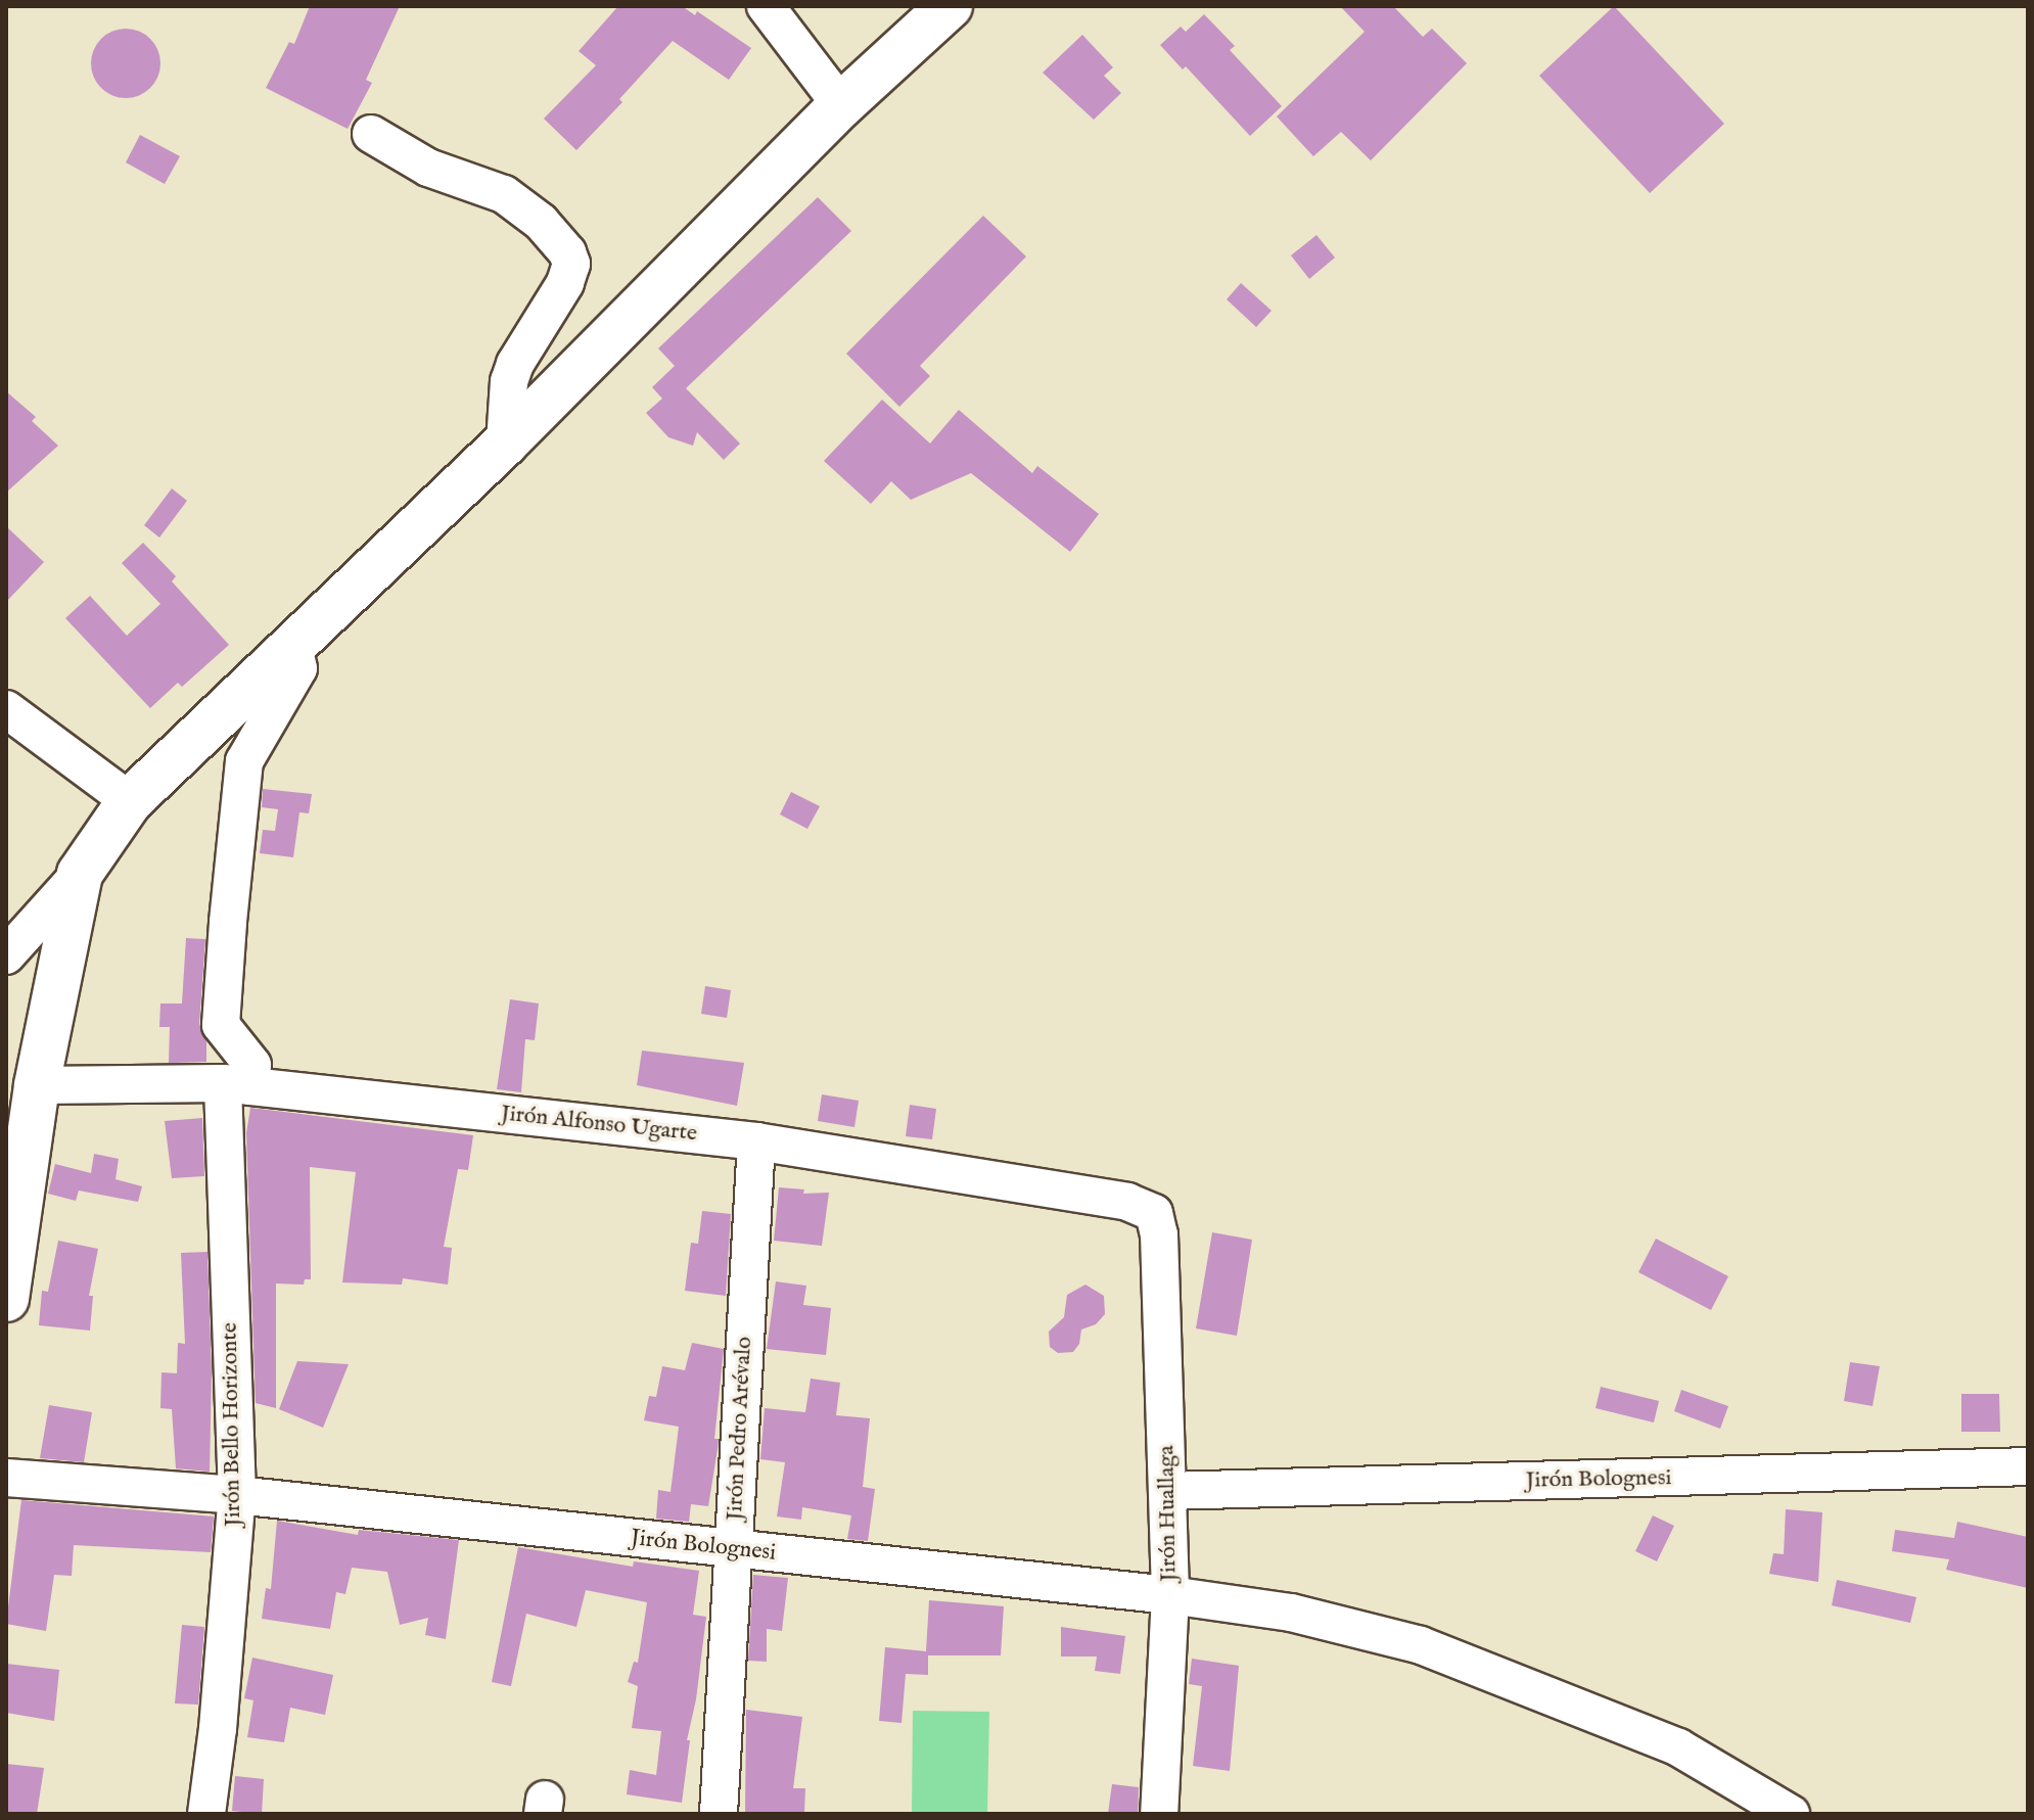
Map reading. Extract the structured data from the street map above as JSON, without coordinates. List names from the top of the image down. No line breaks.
{"streets":{"street":["Jirón Alfonso Ugarte","Jirón Bello Horizonte","Jirón Pedro Arévalo","Jirón Bolognesi","Jirón Huallaga"]},"crossings":[["Jirón Alfonso Ugarte","Jirón Bello Horizonte"],["Jirón Alfonso Ugarte","Jirón Pedro Arévalo"],["Jirón Alfonso Ugarte","Jirón Huallaga"],["Jirón Bello Horizonte","Jirón Bolognesi"],["Jirón Pedro Arévalo","Jirón Bolognesi"],["Jirón Bolognesi","Jirón Huallaga"]]}
